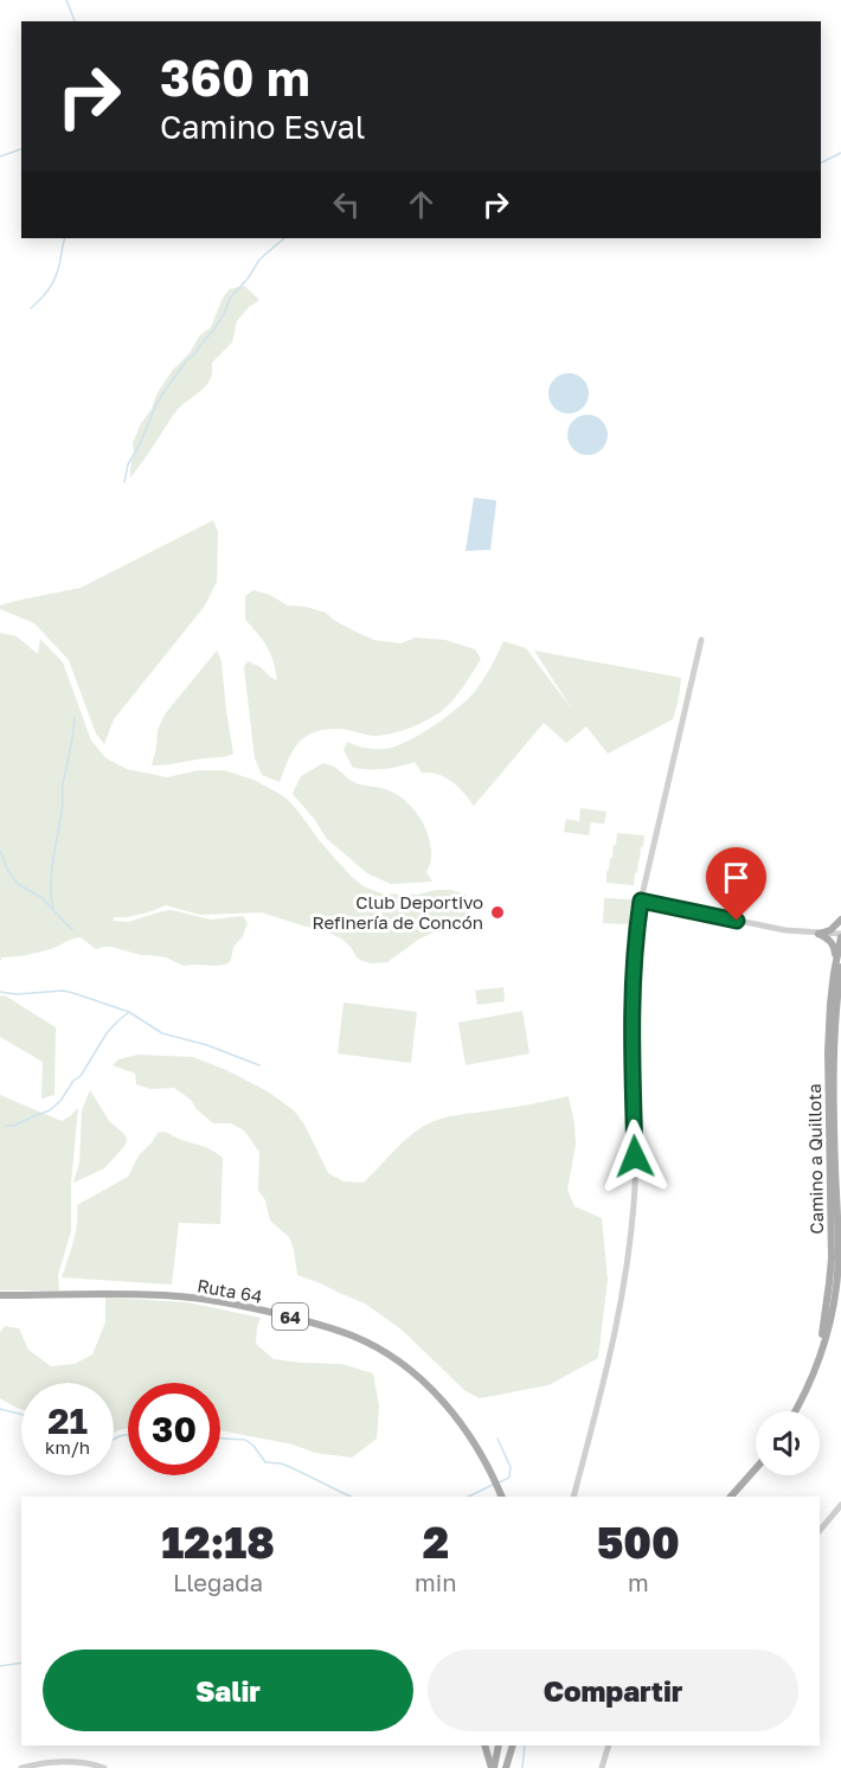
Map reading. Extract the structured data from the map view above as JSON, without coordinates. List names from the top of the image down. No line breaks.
{"streets":{"main road":["Camino a Quillota","Ruta 64","64"]},"places":["Club Deportivo Refinería de Concón"],"page":{"turn":["360 m","Camino Esval"],"speed":"21 km/h","limit":"30","eta":["12:18","Llegada","2","min","500","m"],"buttons":["Salir","Compartir"]}}
